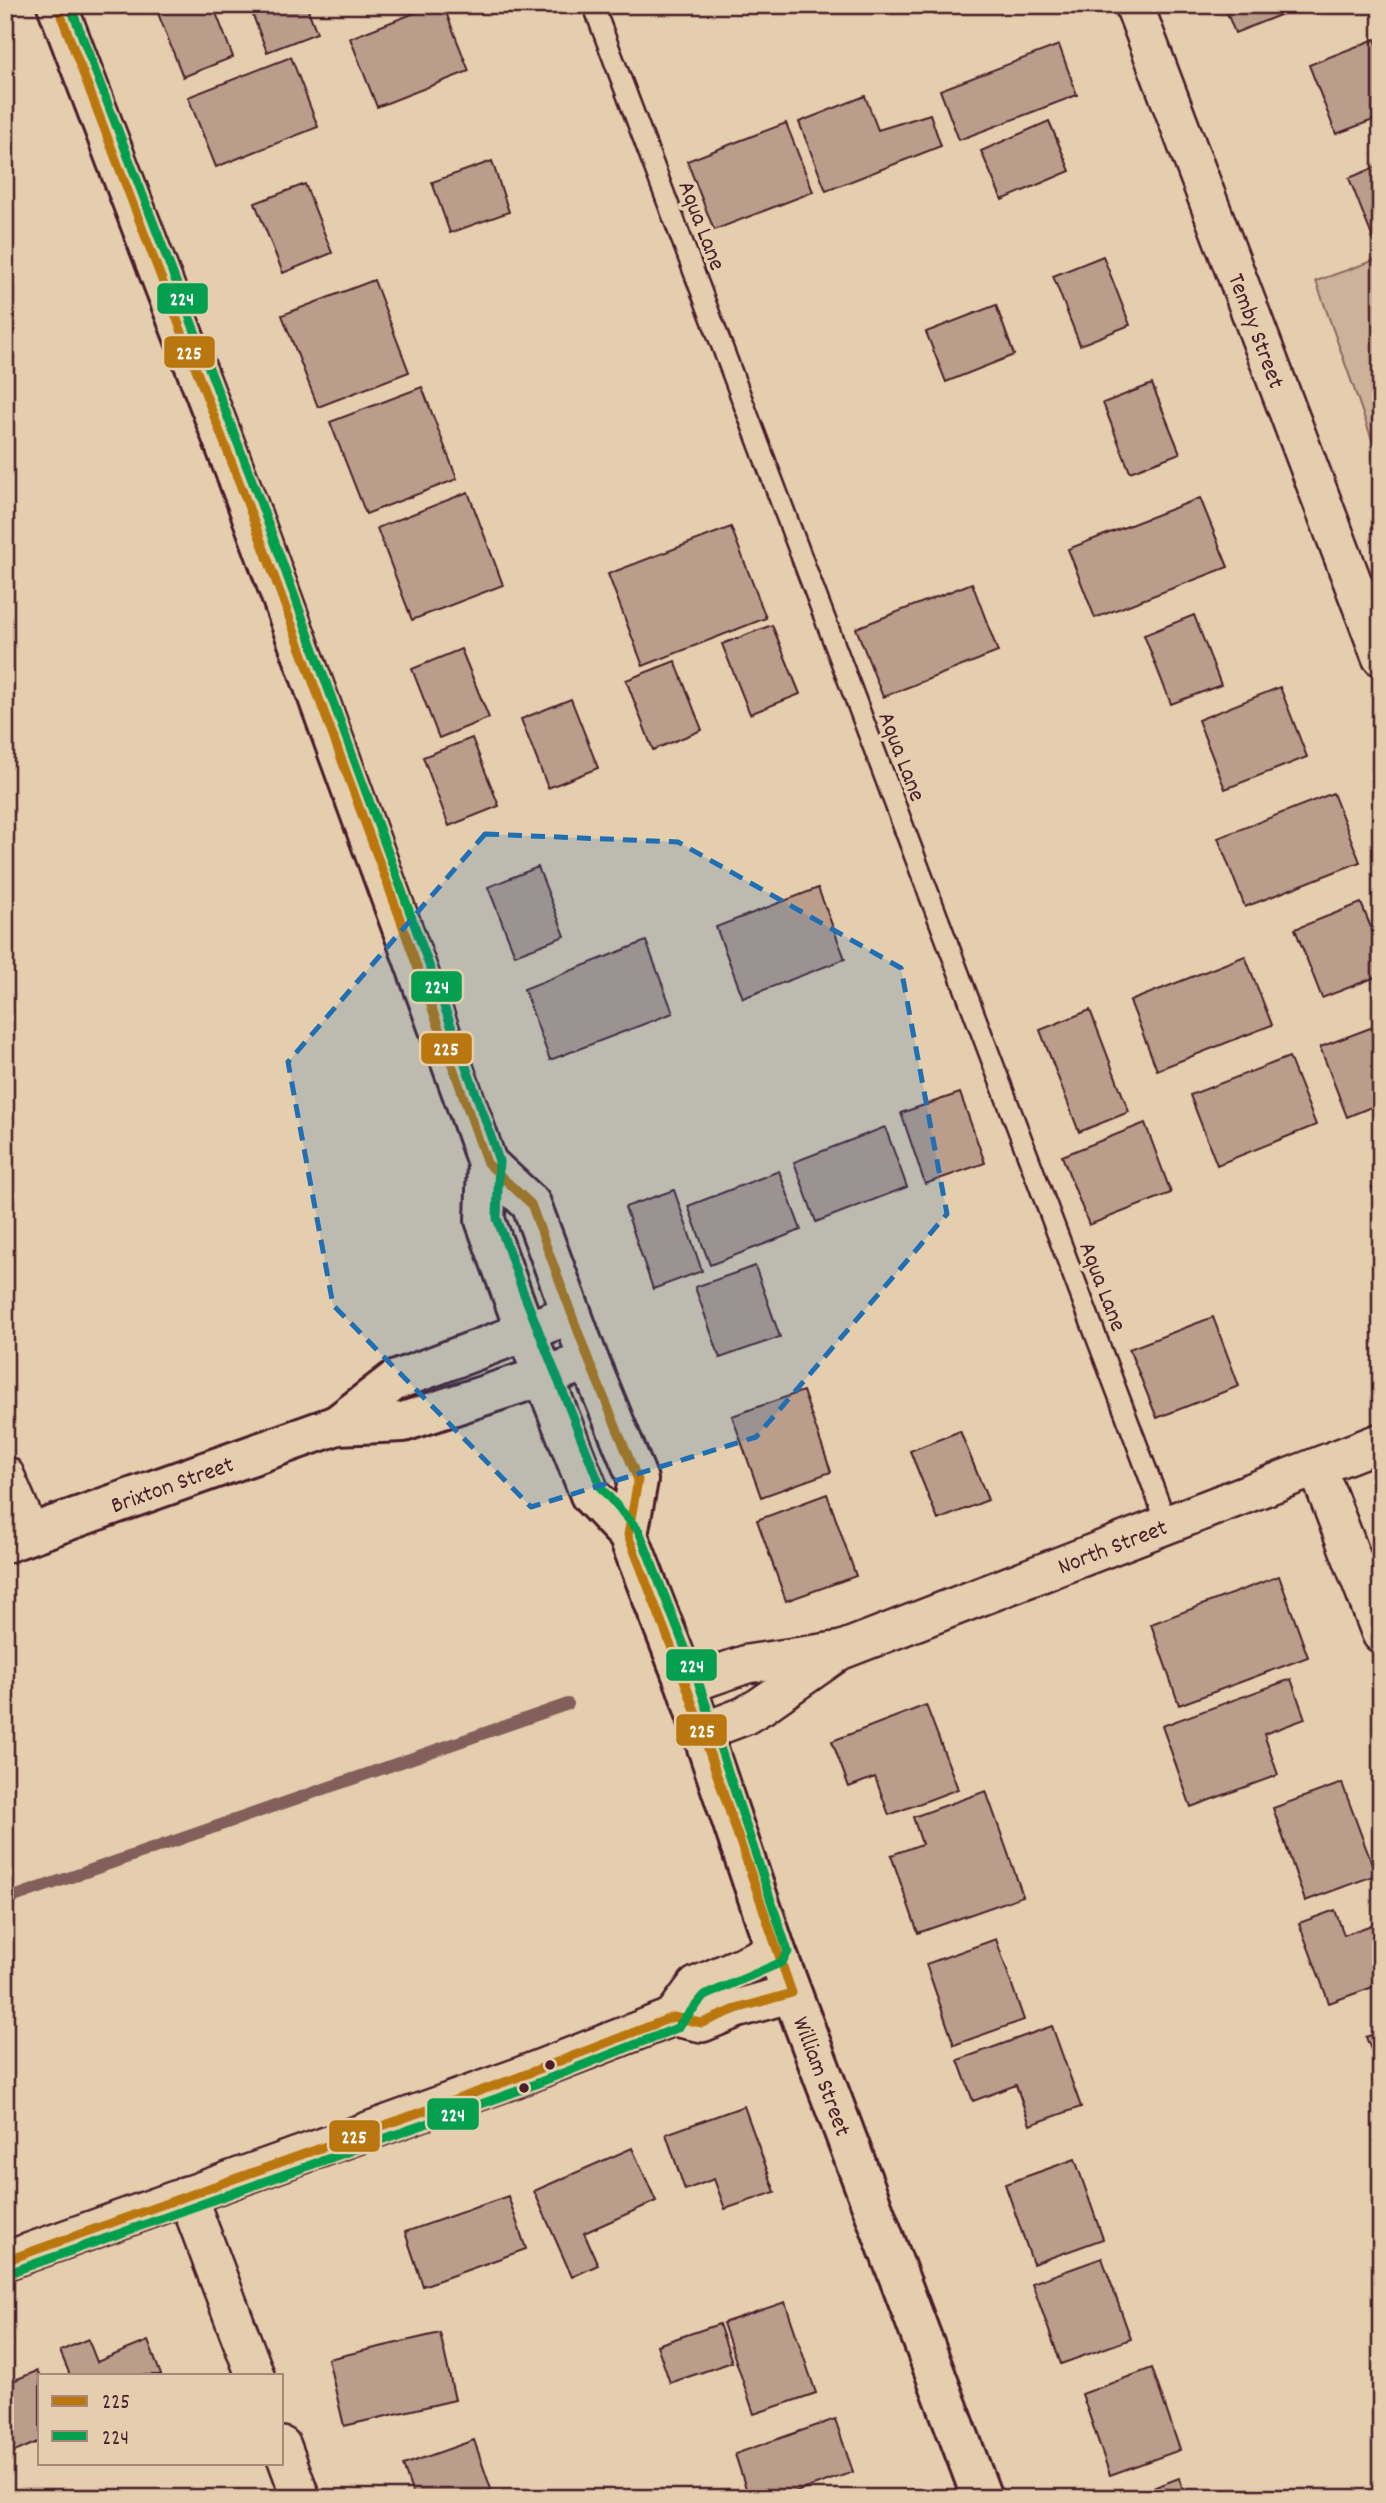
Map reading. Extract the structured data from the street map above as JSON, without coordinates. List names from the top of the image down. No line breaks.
{"streets":{"main road":["Brixton Street","William Street"],"street":["Temby Street","North Street"],"lane":["Aqua Lane"]},"crossings":[["Aqua Lane","North Street"],["Brixton Street","William Street"],["North Street","William Street"]],"lines":["transit line 225","transit line 224"],"legend":["225","224"]}
